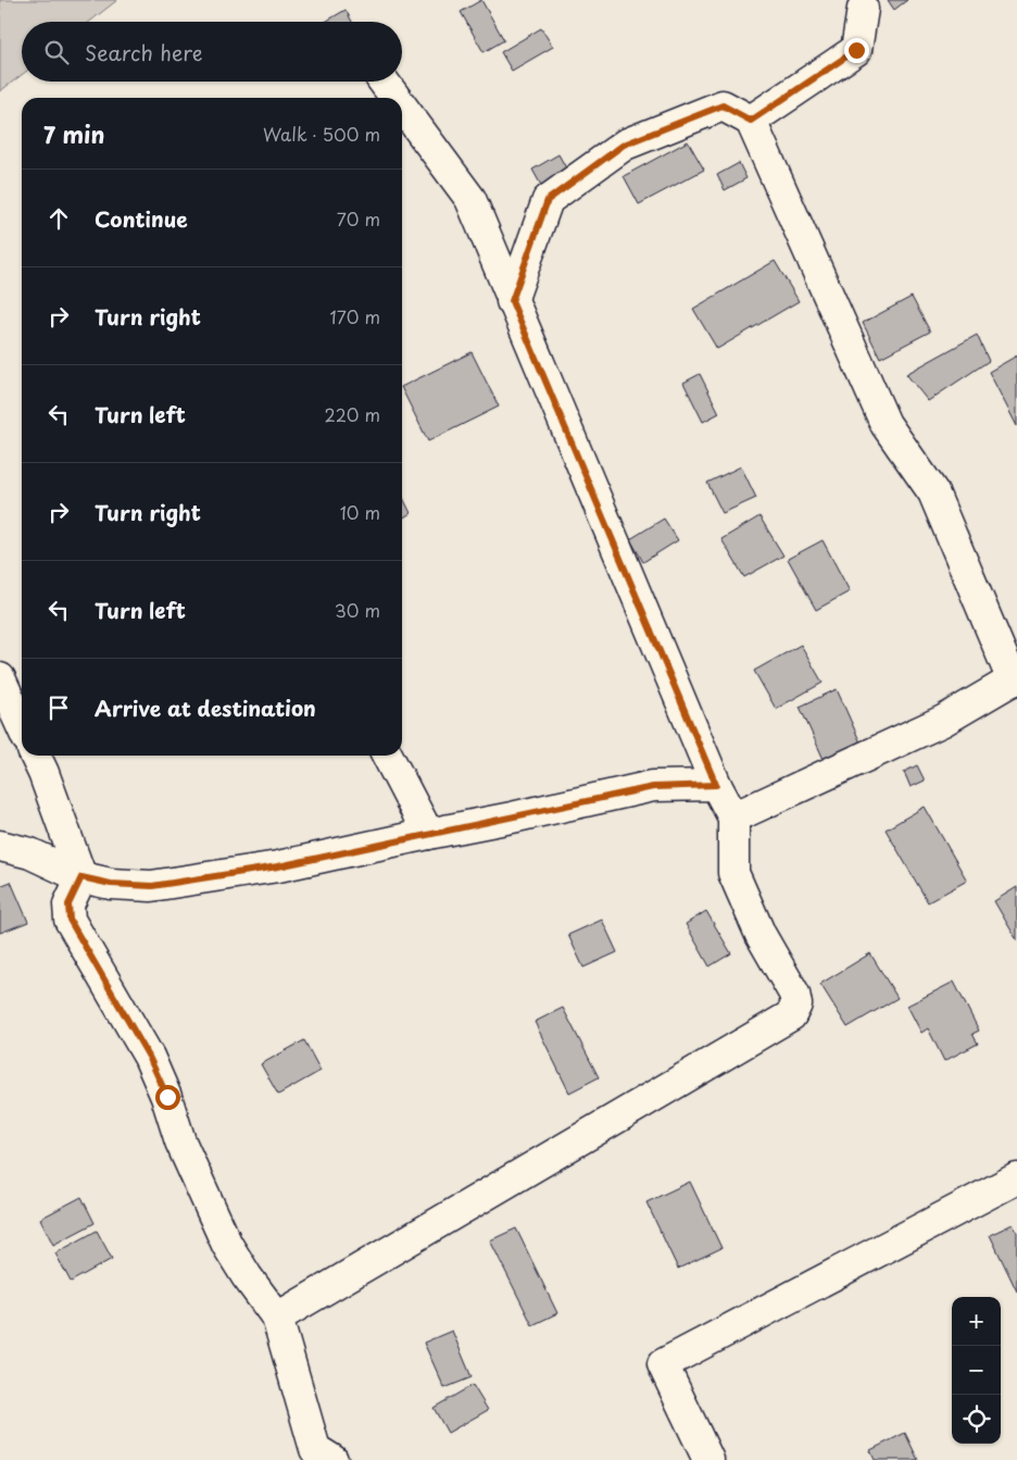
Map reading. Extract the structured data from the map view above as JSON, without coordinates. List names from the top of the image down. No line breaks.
{"page":{"search":"Search here","heading":["7 min","Walk · 500 m"],"list":[["Continue","70 m"],["Turn right","170 m"],["Turn left","220 m"],["Turn right","10 m"],["Turn left","30 m"],"Arrive at destination"],"map_buttons":["+","−"]}}
